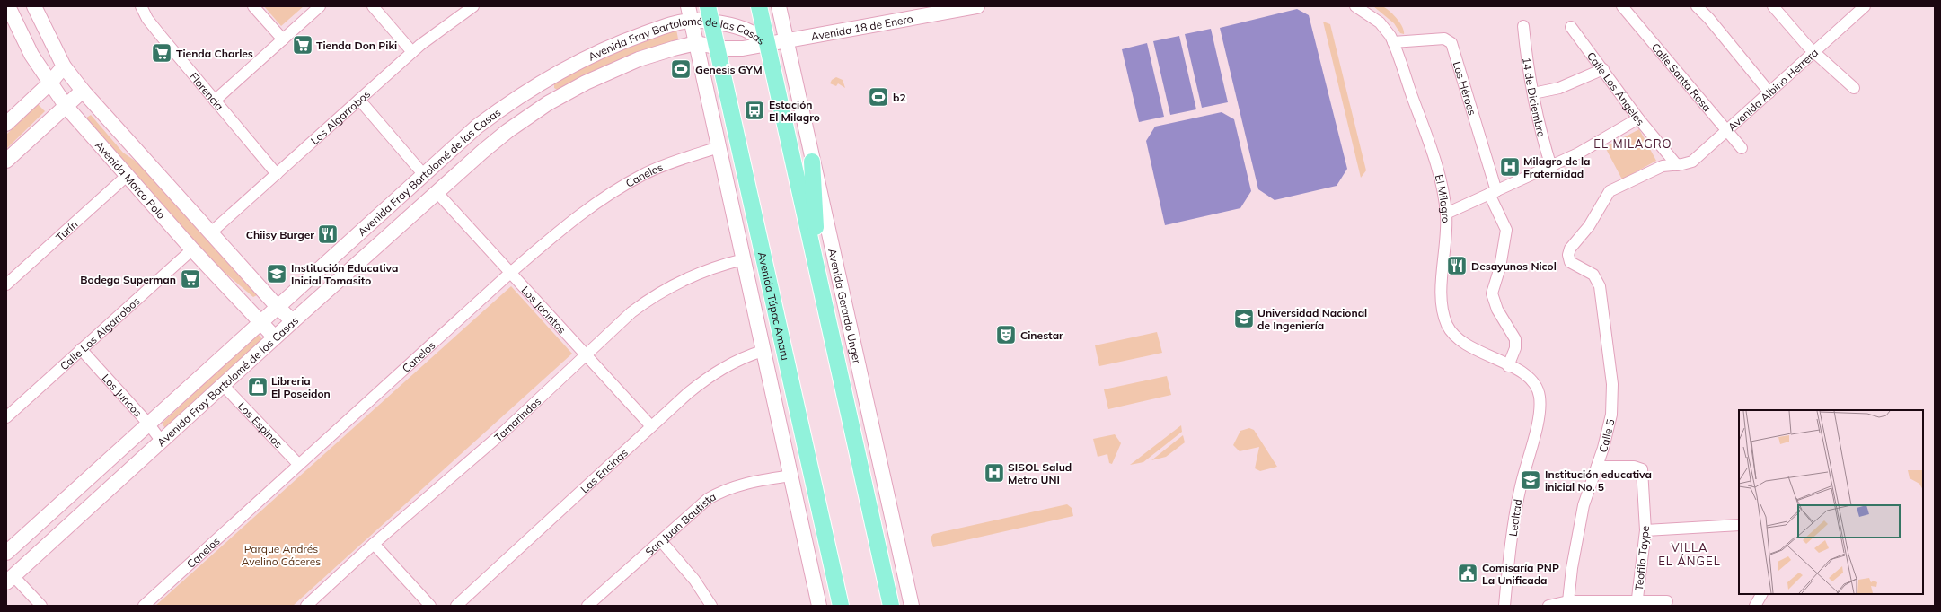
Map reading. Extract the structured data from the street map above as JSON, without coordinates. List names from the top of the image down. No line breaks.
{"streets":{"main road":["Avenida Túpac Amaru"],"street":["Avenida 18 de Enero","Avenida Fray Bartolomé de las Casas","Calle Santa Rosa","Los Héroes","Calle Los Ángeles","Avenida Albino Herrera","Florencia","14 de Diciembre","Los Algarrobos","Canelos","Avenida Marco Polo","El Milagro","Turín","Avenida Gerardo Unger","Los Jacintos","Calle Los Algarrobos","Los Juncos","Tamarindos","Los Espinos","Calle 5","Las Encinas","Lealtad","San Juan Bautista","Teofilo Taype"]},"crossings":[["Avenida 18 de Enero","Avenida Fray Bartolomé de las Casas"],["Avenida 18 de Enero","Avenida Gerardo Unger"],["Avenida Fray Bartolomé de las Casas","Avenida Marco Polo"],["Avenida Fray Bartolomé de las Casas","Avenida Túpac Amaru"],["Avenida Fray Bartolomé de las Casas","Los Jacintos"],["Avenida Fray Bartolomé de las Casas","Los Juncos"],["Avenida Fray Bartolomé de las Casas","Los Espinos"],["Calle Santa Rosa","Avenida Albino Herrera"],["Los Héroes","El Milagro"],["Calle Los Ángeles","Avenida Albino Herrera"],["Avenida Albino Herrera","Calle 5"],["Florencia","Los Algarrobos"],["Los Algarrobos","Avenida Marco Polo"],["Canelos","Los Jacintos"],["Canelos","Los Espinos"],["Avenida Marco Polo","Turín"],["Avenida Marco Polo","Calle Los Algarrobos"],["El Milagro","Lealtad"],["Los Jacintos","Tamarindos"],["Los Jacintos","Las Encinas"],["Calle Los Algarrobos","Los Juncos"],["Calle 5","Teofilo Taype"]],"districts":["EL MILAGRO","VILLA EL ÁNGEL"],"parks":["Parque Andrés Avelino Cáceres"],"places":{"supermarket":["Tienda Don Piki","Tienda Charles","Bodega Superman"],"sports":["Genesis GYM","b2"],"bus stop":["Estación El Milagro"],"hospital":["Milagro de la Fraternidad","SISOL Salud Metro UNI"],"restaurant":["Chiisy Burger","Desayunos Nicol"],"school or university":["Institución Educativa Inicial Tomasito","Universidad Nacional de Ingeniería","Institución educativa inicial No. 5"],"theatre":["Cinestar"],"shop":["Libreria El Poseidon"],"public building":["Comisaría PNP La Unificada"]}}
